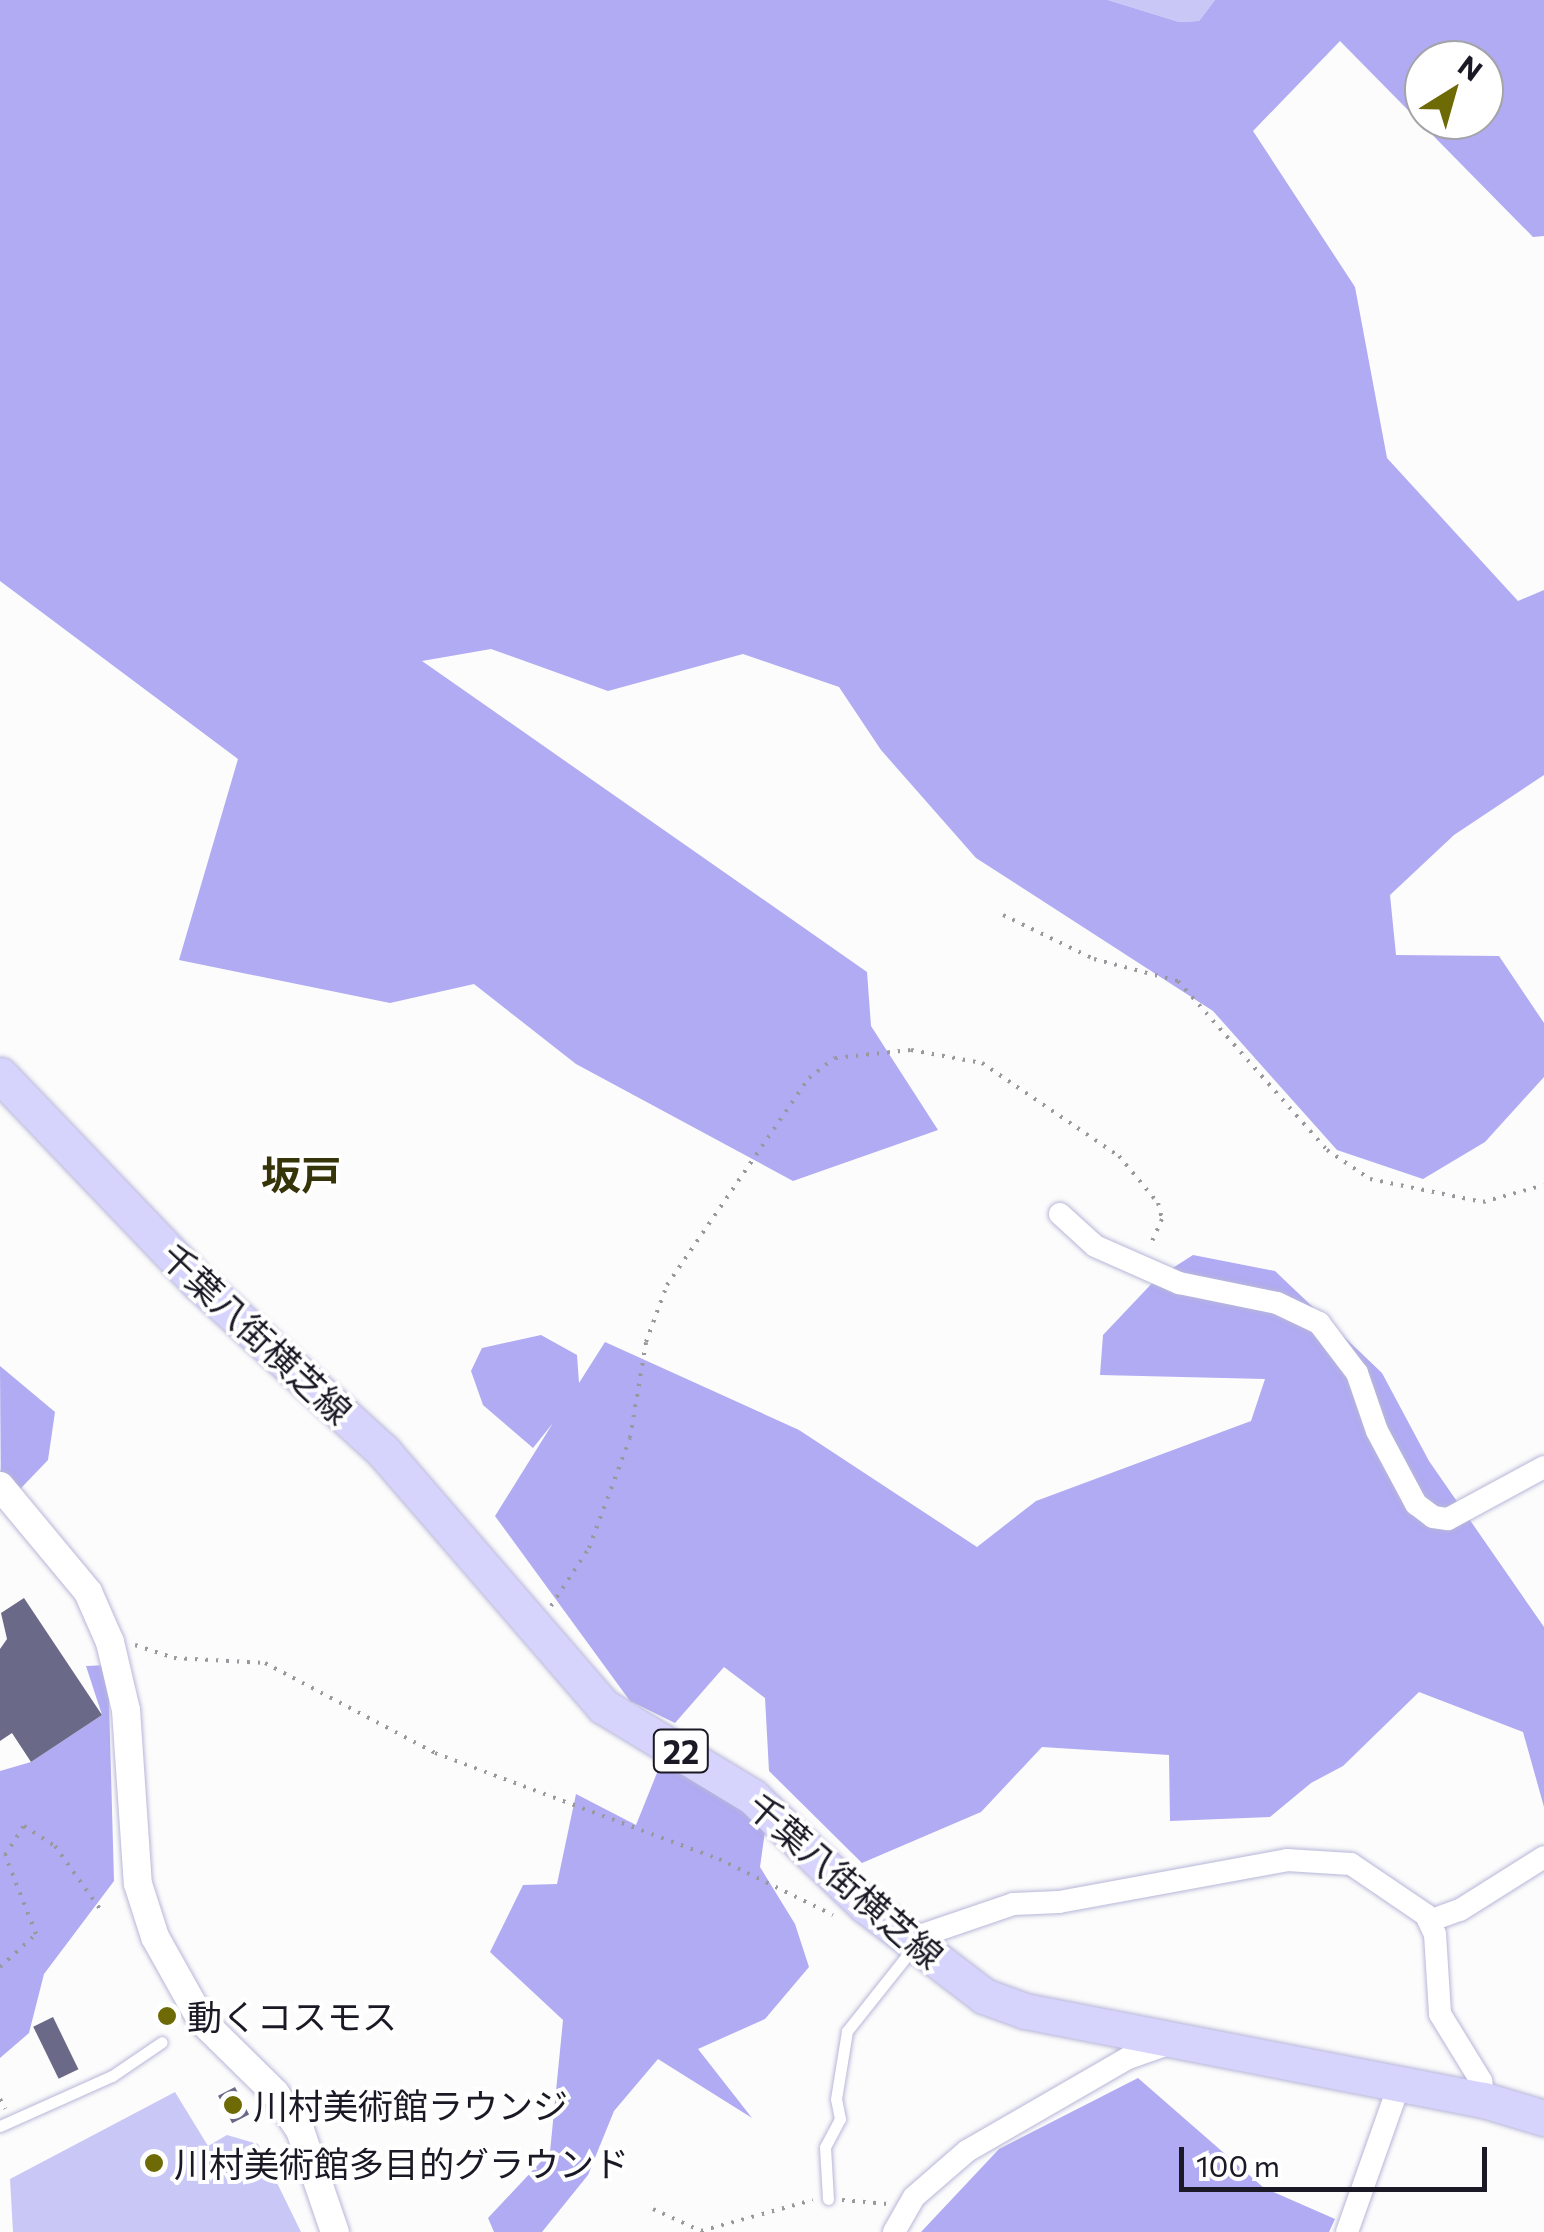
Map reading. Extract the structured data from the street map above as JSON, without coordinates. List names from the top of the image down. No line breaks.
{"streets":{"main road":["千葉八街横芝線","22"]},"districts":["坂戸"],"places":["動くコスモス","川村美術館ラウンジ","川村美術館多目的グラウンド"],"scale_bar":"100 m","north":"top right"}
